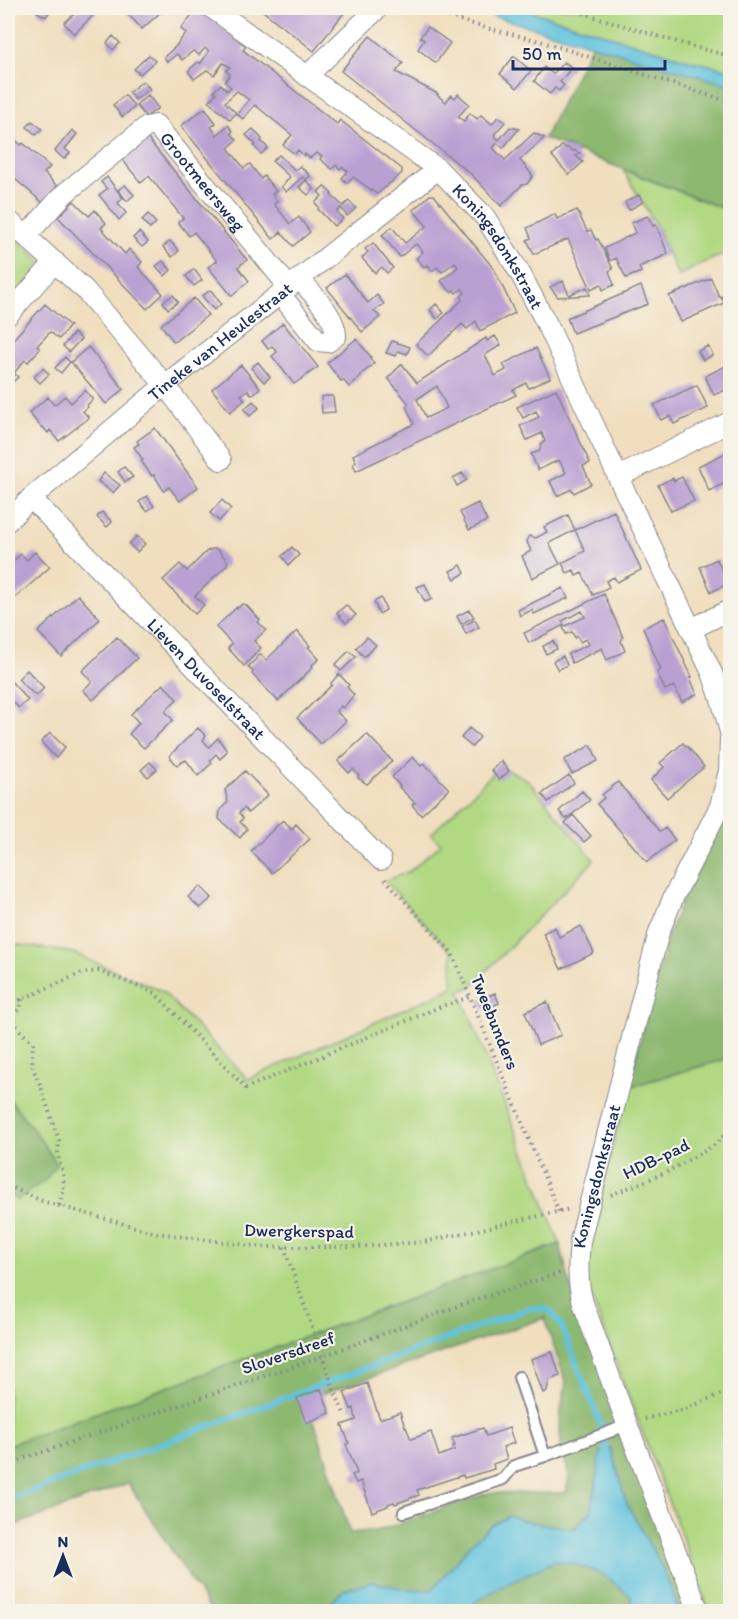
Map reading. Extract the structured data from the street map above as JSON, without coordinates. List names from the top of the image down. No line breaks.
{"streets":{"street":["Grootmeersweg","Koningsdonkstraat","Tineke van Heulestraat","Lieven Duvoselstraat"],"path":["Tweebunders","HDB-pad","Dwergkerspad","Sloversdreef"]},"crossings":[["Grootmeersweg","Tineke van Heulestraat"],["Koningsdonkstraat","Tineke van Heulestraat"],["Koningsdonkstraat","HDB-pad"],["Koningsdonkstraat","Sloversdreef"],["Tineke van Heulestraat","Lieven Duvoselstraat"],["Lieven Duvoselstraat","Tweebunders"],["Tweebunders","Dwergkerspad"]],"scale_bar":"50 m","north":"top"}
